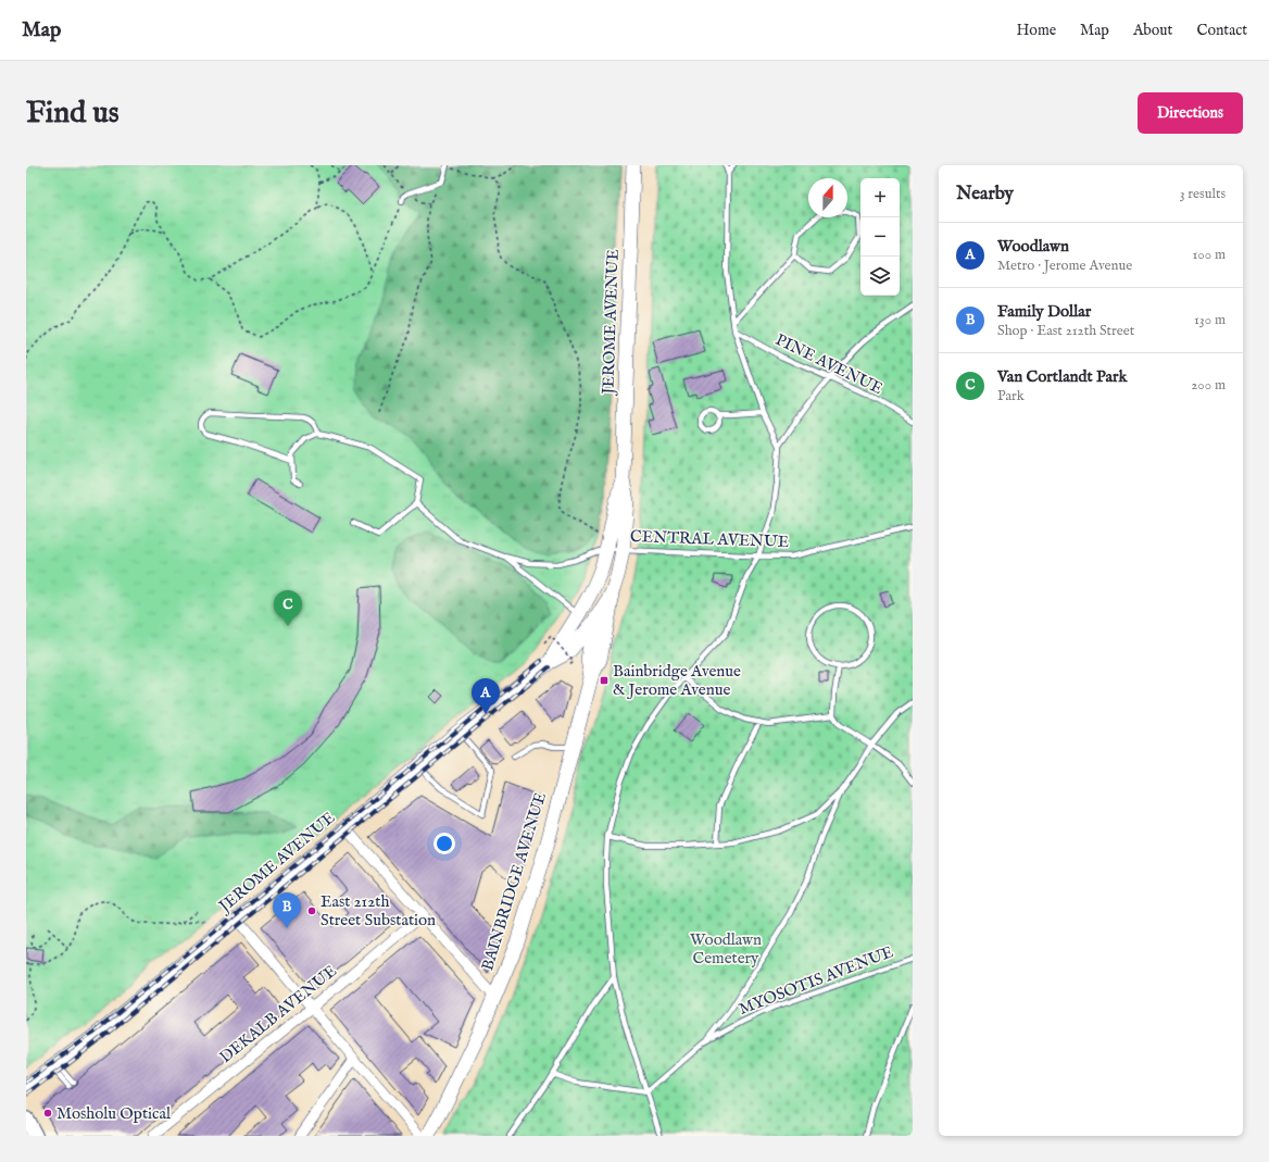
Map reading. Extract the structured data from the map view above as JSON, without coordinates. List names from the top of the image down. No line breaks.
{"streets":{"main road":["JEROME AVENUE","BAINBRIDGE AVENUE"],"street":["DEKALB AVENUE"],"lane":["PINE AVENUE","CENTRAL AVENUE","MYOSOTIS AVENUE"]},"crossings":[["JEROME AVENUE","CENTRAL AVENUE"],["JEROME AVENUE","BAINBRIDGE AVENUE"]],"parks":["Woodlawn Cemetery"],"places":{"transit":["Bainbridge Avenue & Jerome Avenue"],"other":["East 212th Street Substation","Mosholu Optical"]},"north":"top","page":{"header":"Map","nav":["Home","Map","About","Contact"],"buttons":"Directions","title":"Find us","heading":["Nearby","3 results"],"map_buttons":["+","−"],"list":[{"mark":"A","name":"Woodlawn","note":"Metro · Jerome Avenue","value":"100 m"},{"mark":"B","name":"Family Dollar","note":"Shop · East 212th Street","value":"130 m"},{"mark":"C","name":"Van Cortlandt Park","note":"Park","value":"200 m"}],"pins":["C","A","B"]}}
